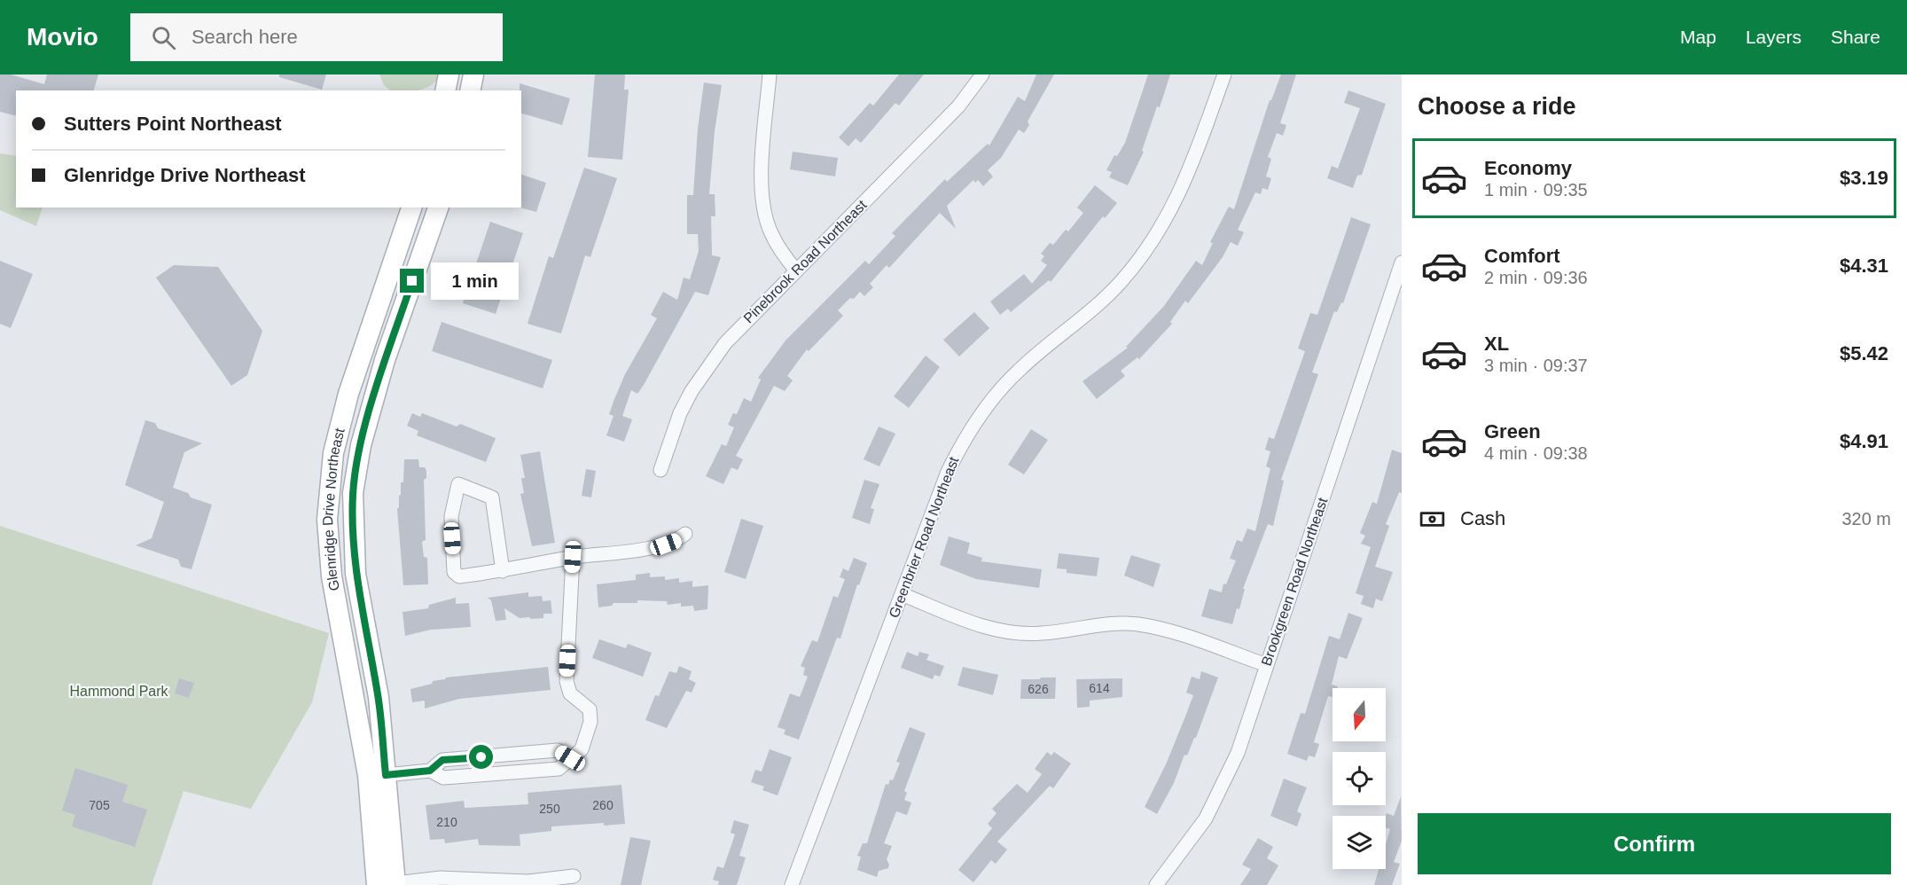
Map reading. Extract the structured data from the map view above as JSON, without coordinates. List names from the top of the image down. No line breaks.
{"streets":{"main road":["Glenridge Drive Northeast"],"street":["Pinebrook Road Northeast","Greenbrier Road Northeast","Brookgreen Road Northeast"]},"parks":["Hammond Park"],"house_numbers":["614","626","705","260","250","210"],"north":"bottom","page":{"header":"Movio","search":"Search here","nav":["Map","Layers","Share"],"heading":"Choose a ride","banner":["Sutters Point Northeast","Glenridge Drive Northeast"],"list":[{"name":"Economy","note":"1 min · 09:35","value":"$3.19"},{"name":"Comfort","note":"2 min · 09:36","value":"$4.31"},{"name":"XL","note":"3 min · 09:37","value":"$5.42"},{"name":"Green","note":"4 min · 09:38","value":"$4.91"}],"bubble":"1 min","pay":["Cash","320 m"],"buttons":"Confirm"}}
